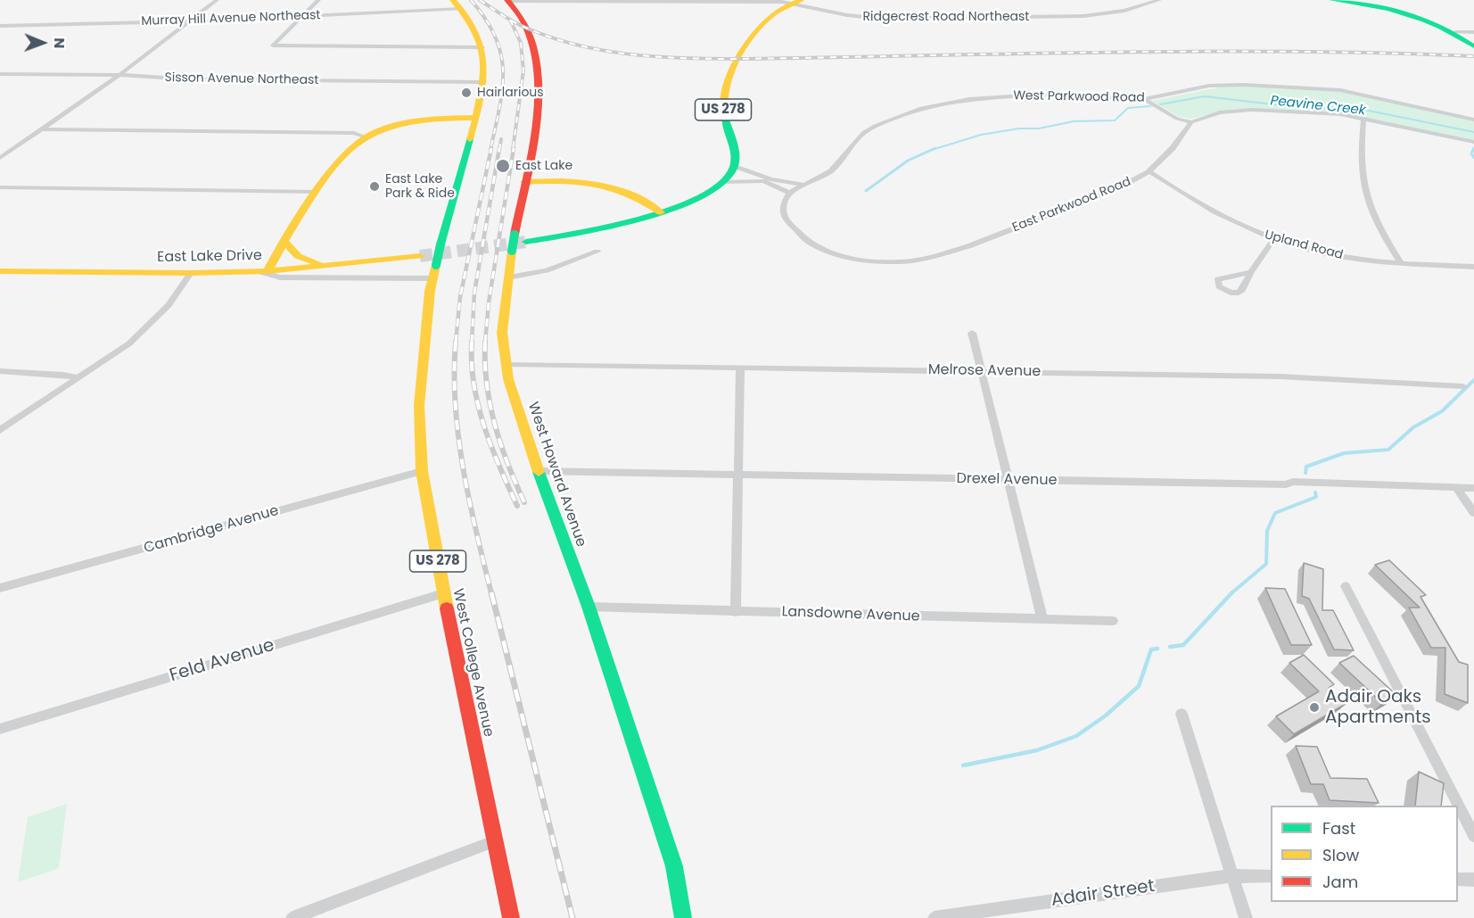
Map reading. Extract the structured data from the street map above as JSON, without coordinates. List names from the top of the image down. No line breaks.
{"streets":{"main road":["US 278","East Lake Drive","West Howard Avenue","West College Avenue"],"street":["Ridgecrest Road Northeast","Murray Hill Avenue Northeast","Sisson Avenue Northeast","West Parkwood Road","East Parkwood Road","Upland Road","Melrose Avenue","Drexel Avenue","Cambridge Avenue","Lansdowne Avenue","Feld Avenue","Adair Street"]},"crossings":[["Ridgecrest Road Northeast","US 278"],["Ridgecrest Road Northeast","West Howard Avenue"],["West Parkwood Road","East Parkwood Road"],["East Parkwood Road","Upland Road"],["Melrose Avenue","West Howard Avenue"],["West Howard Avenue","Drexel Avenue"],["West Howard Avenue","Lansdowne Avenue"],["Cambridge Avenue","West College Avenue"],["Feld Avenue","West College Avenue"]],"water":["Peavine Creek"],"places":["Hairlarious","East Lake","East Lake Park & Ride","Adair Oaks Apartments"],"legend":["Fast","Slow","Jam"],"north":"right"}
